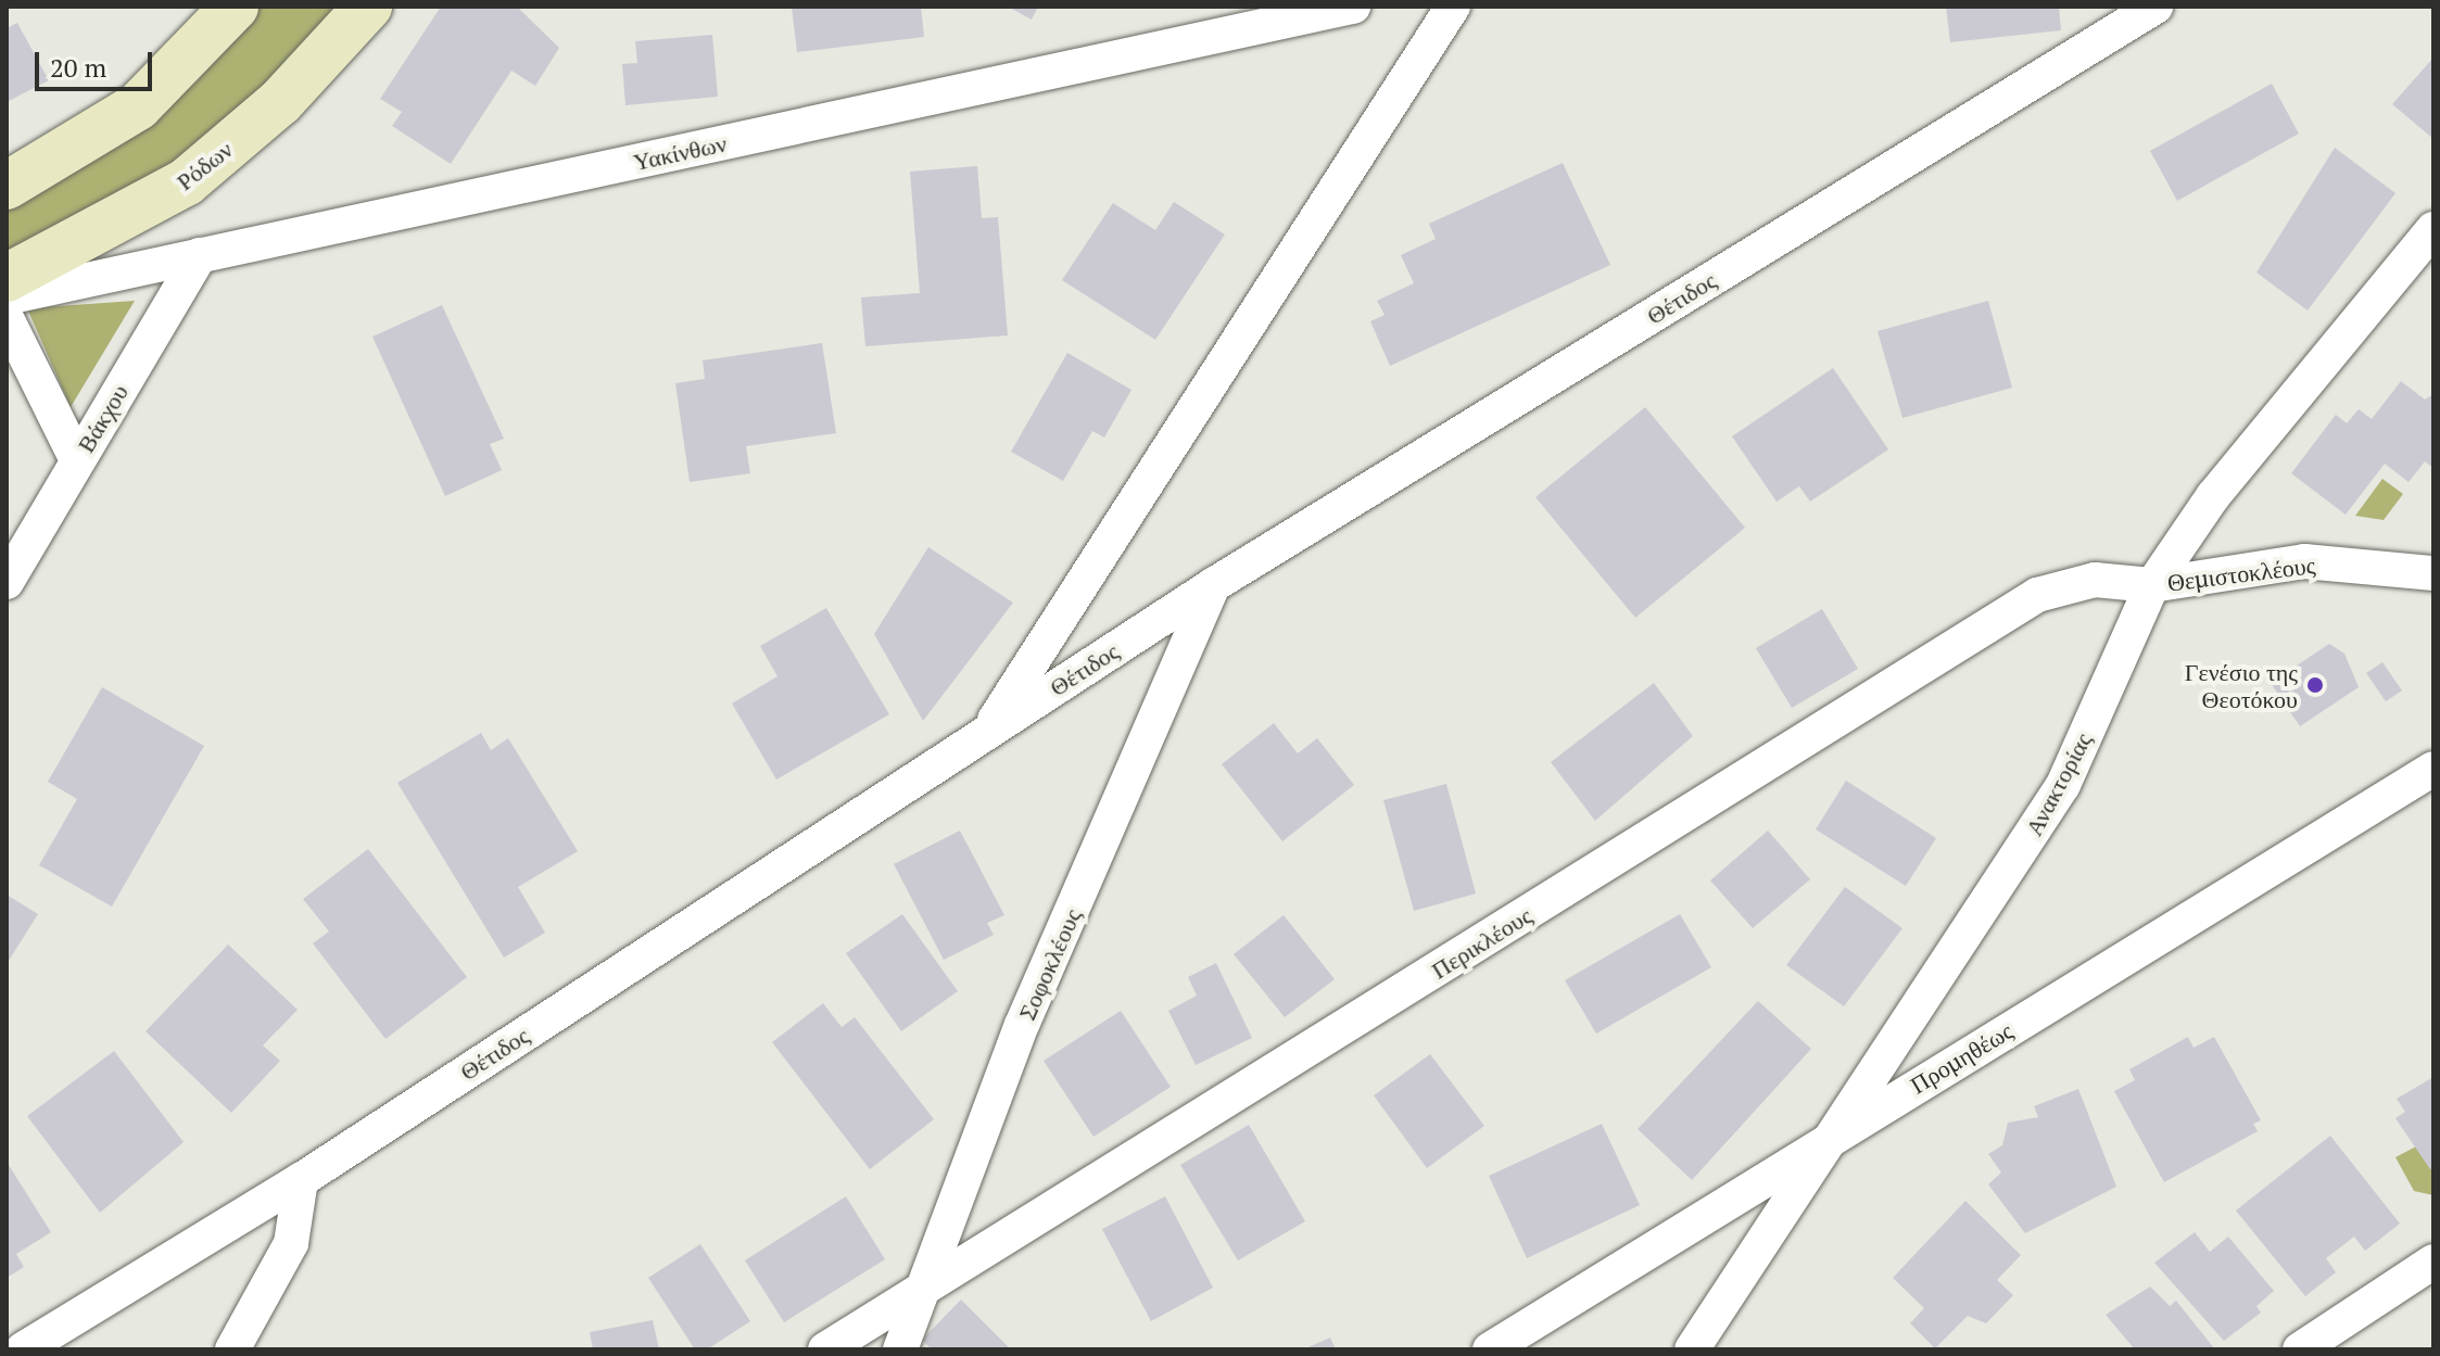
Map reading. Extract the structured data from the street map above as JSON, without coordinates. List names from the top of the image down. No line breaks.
{"streets":{"street":["Υακίνθων","Ρόδων","Θέτιδος","Βάκχου","Θεμιστοκλέους","Ανακτορίας","Περικλέους","Σοφοκλέους","Προμηθέως"]},"crossings":[["Υακίνθων","Βάκχου"],["Θέτιδος","Σοφοκλέους"],["Θεμιστοκλέους","Ανακτορίας"],["Θεμιστοκλέους","Περικλέους"],["Ανακτορίας","Περικλέους"],["Ανακτορίας","Προμηθέως"],["Περικλέους","Σοφοκλέους"]],"places":["Γενέσιο της Θεοτόκου"],"scale_bar":"20 m"}
